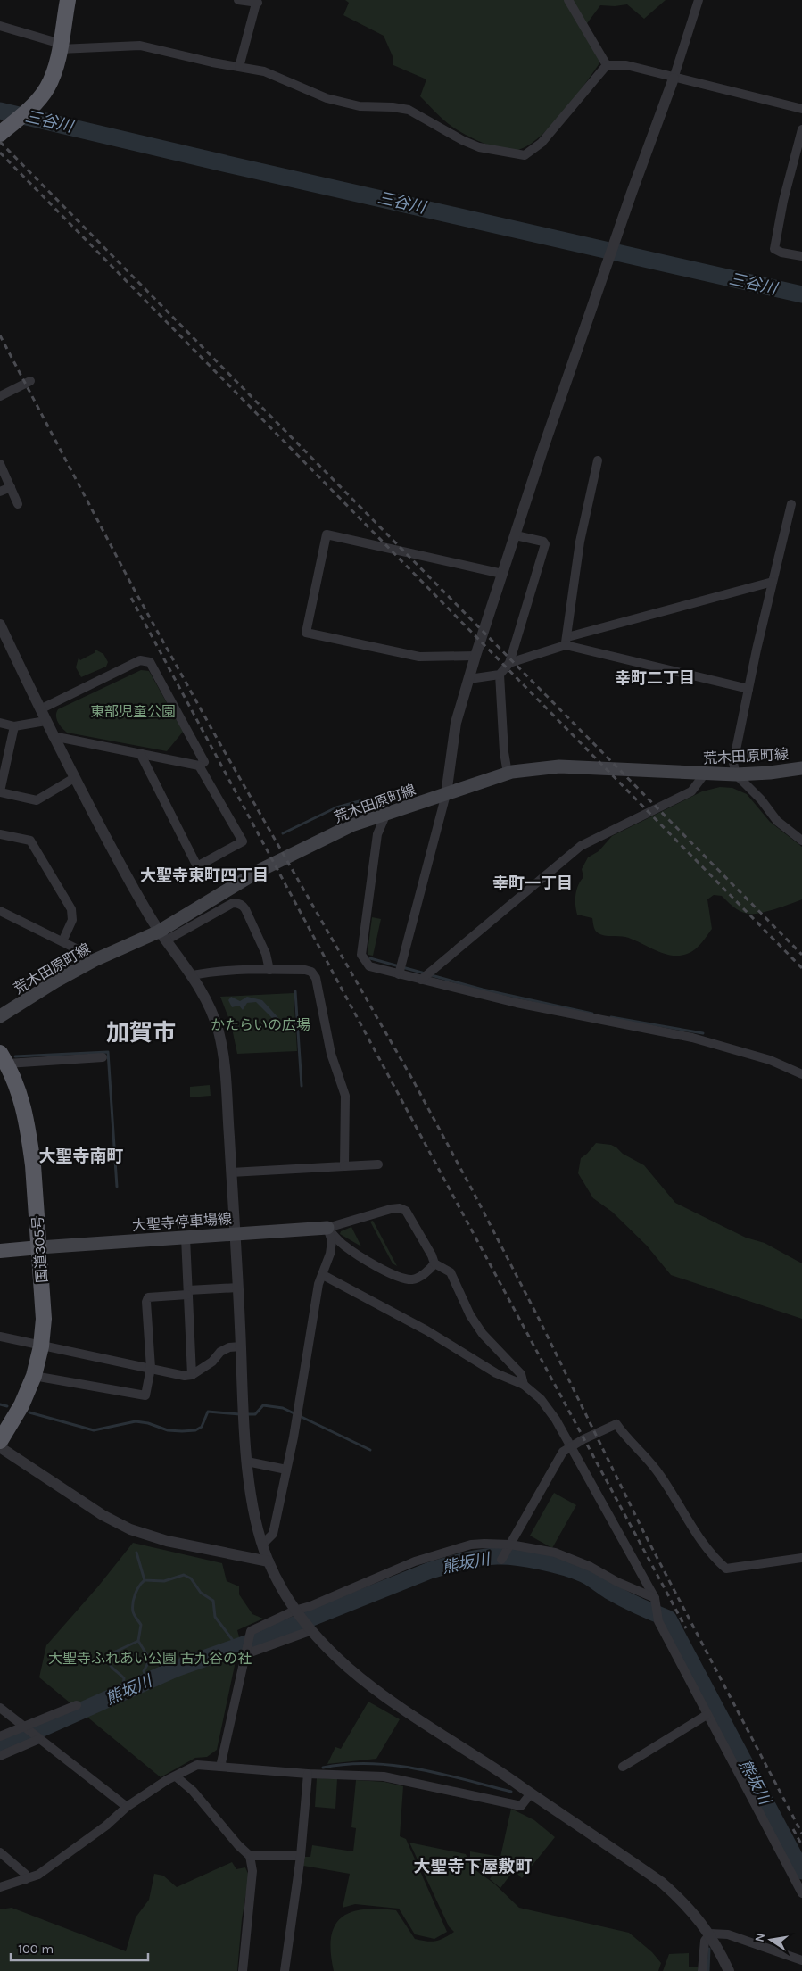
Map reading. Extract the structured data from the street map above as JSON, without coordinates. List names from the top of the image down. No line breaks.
{"streets":{"highway":["国道305号"],"main road":["荒木田原町線","大聖寺停車場線"]},"crossings":[["大聖寺停車場線","国道305号"]],"districts":["幸町二丁目","大聖寺東町四丁目","幸町一丁目","加賀市","大聖寺南町","大聖寺下屋敷町"],"water":["三谷川","熊坂川"],"parks":["東部児童公園","かたらいの広場","大聖寺ふれあい公園 古九谷の社"],"scale_bar":"100 m","north":"left"}
